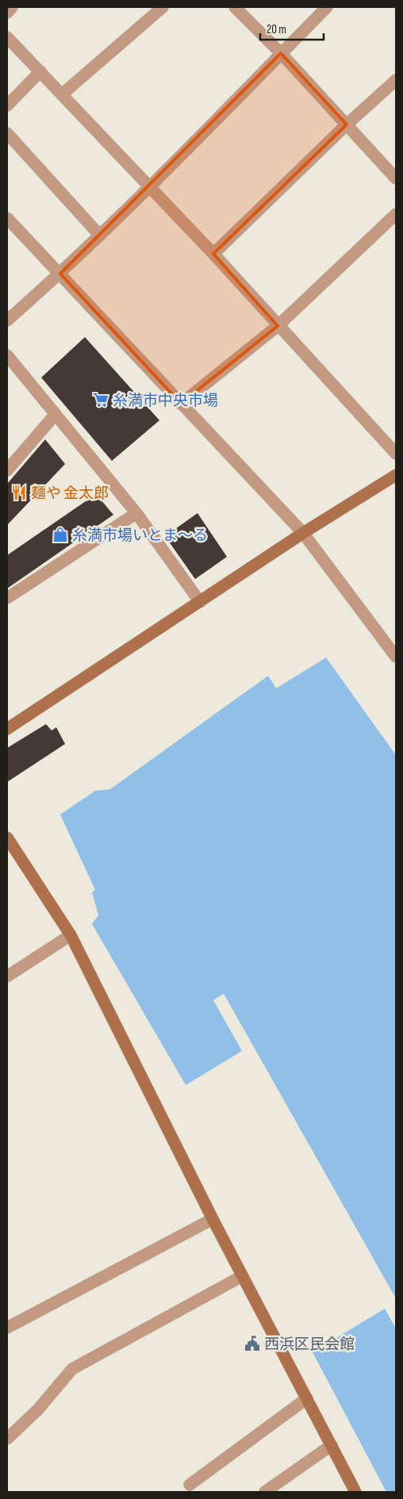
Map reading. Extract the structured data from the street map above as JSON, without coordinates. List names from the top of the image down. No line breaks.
{"places":{"supermarket":["糸満市中央市場"],"restaurant":["麺や 金太郎"],"shop":["糸満市場いとま～る"],"public building":["西浜区民会館"]},"scale_bar":"20 m"}
